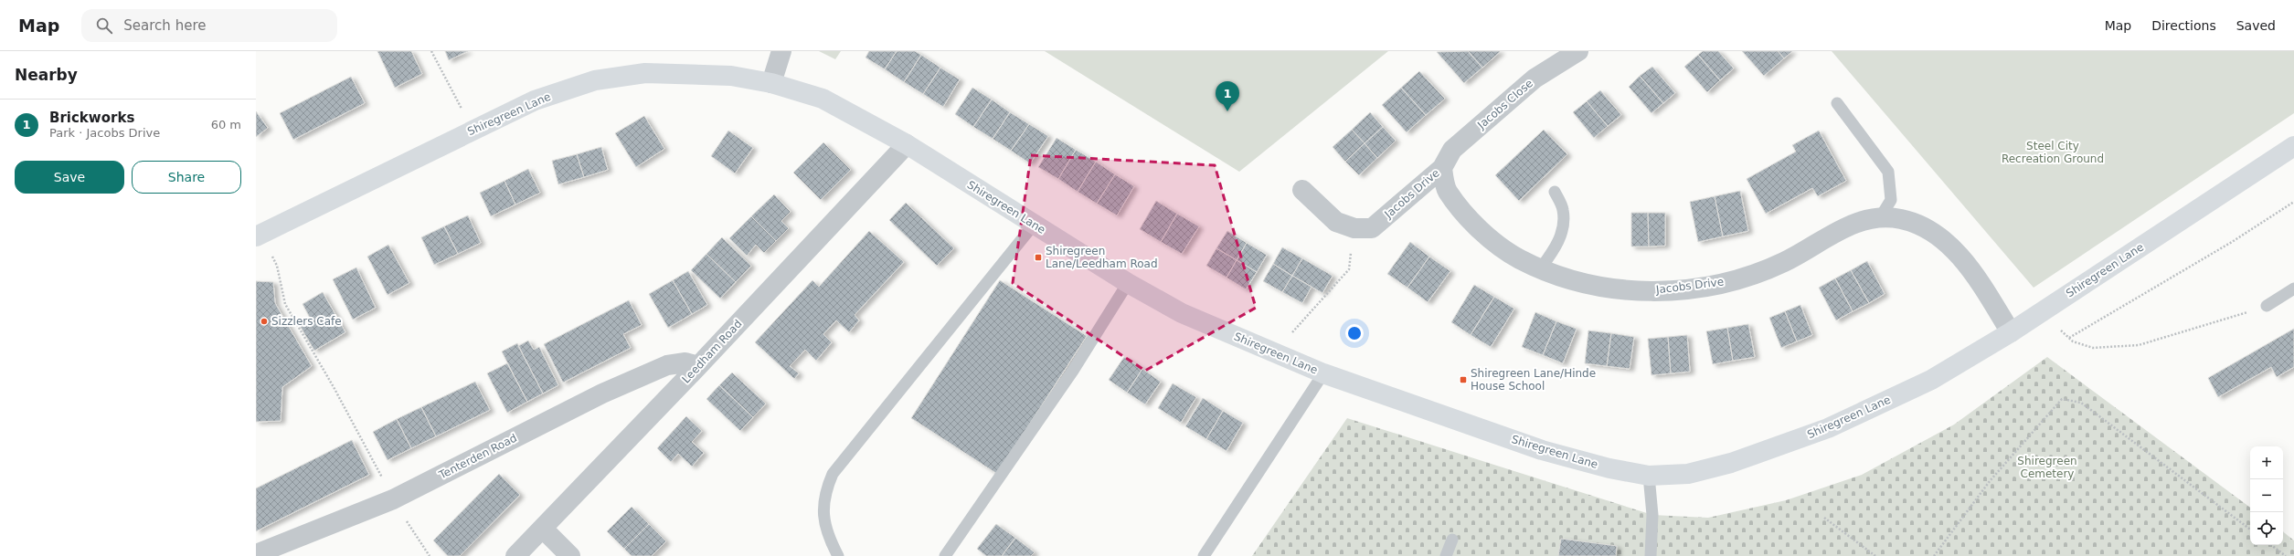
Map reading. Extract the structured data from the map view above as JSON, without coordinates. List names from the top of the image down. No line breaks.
{"streets":{"street":["Jacobs Close","Shiregreen Lane","Jacobs Drive","Leedham Road","Tenterden Road"]},"crossings":[["Jacobs Close","Jacobs Drive"],["Shiregreen Lane","Jacobs Drive"],["Shiregreen Lane","Leedham Road"],["Leedham Road","Tenterden Road"]],"parks":["Steel City Recreation Ground","Shiregreen Cemetery"],"places":{"transit":["Shiregreen Lane/Leedham Road","Shiregreen Lane/Hinde House School"],"other":["Sizzlers Cafe"]},"page":{"header":"Map","search":"Search here","nav":["Map","Directions","Saved"],"heading":"Nearby","pins":"1","list":[{"mark":"1","name":"Brickworks","note":"Park · Jacobs Drive","value":"60 m"}],"buttons":["Save","Share"],"map_buttons":["+","−"]}}
